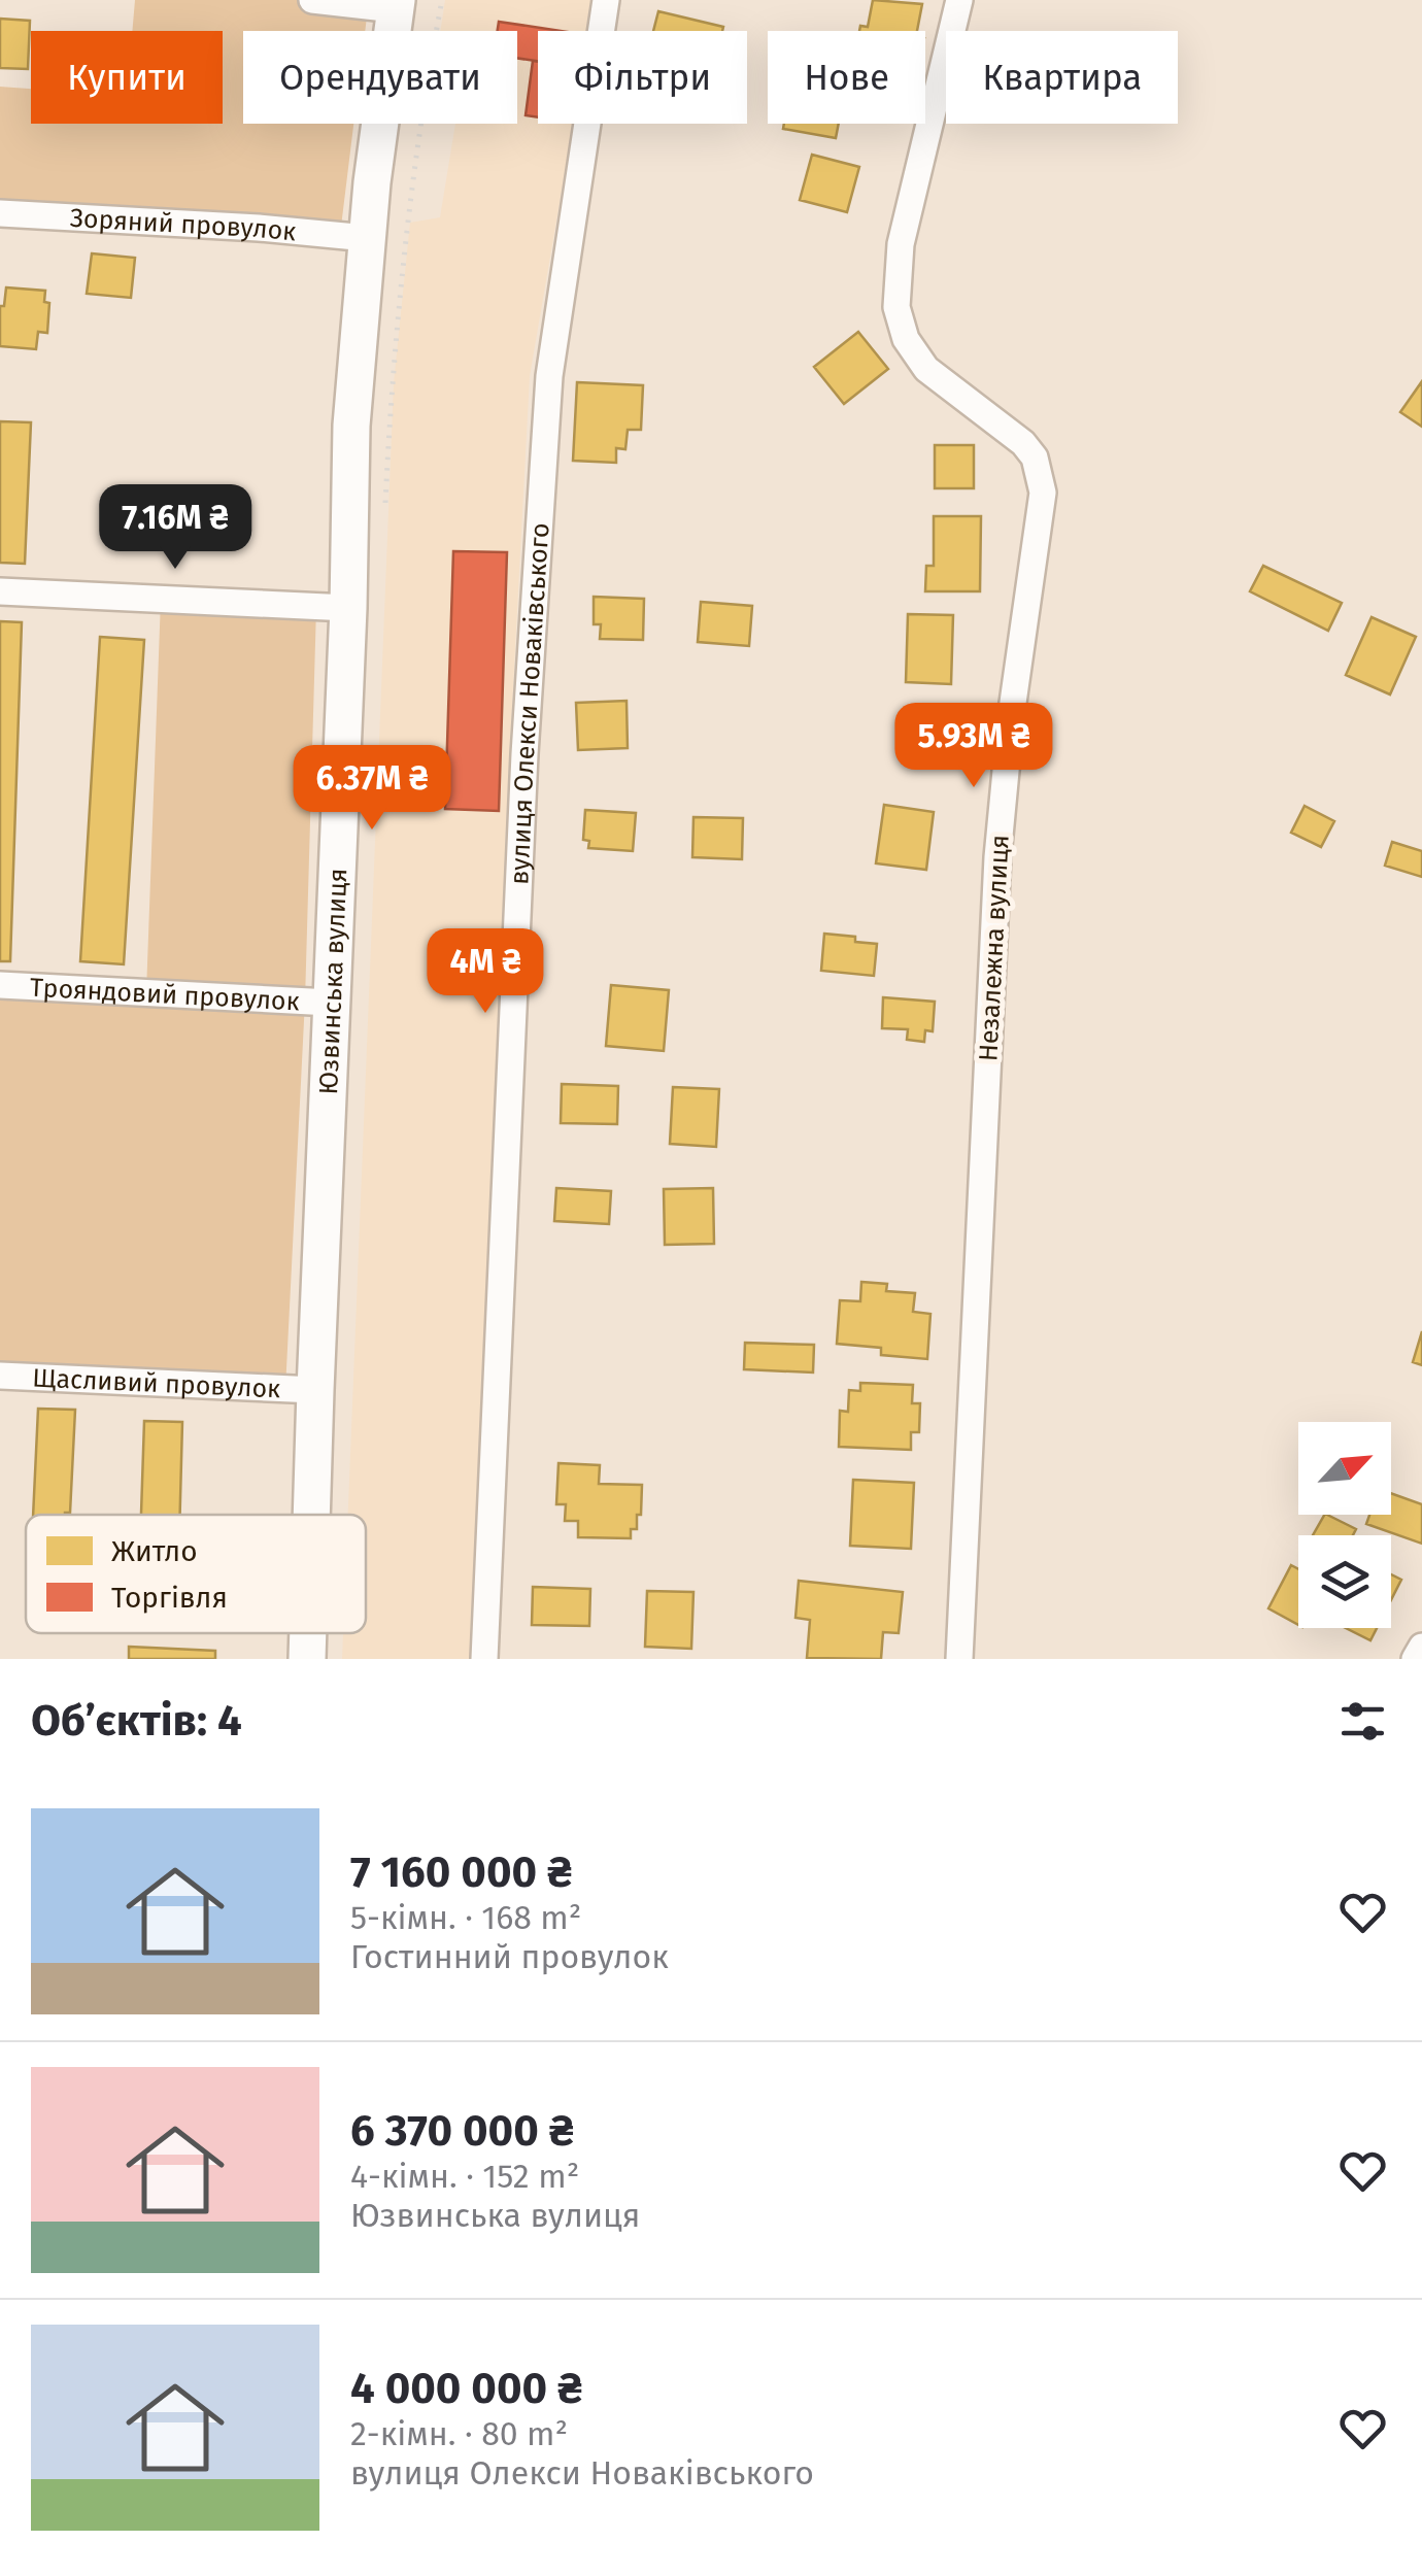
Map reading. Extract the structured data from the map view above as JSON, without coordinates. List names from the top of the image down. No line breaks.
{"streets":{"main road":["Юзвинська вулиця"],"street":["Зоряний провулок","вулиця Олекси Новаківського","Незалежна вулиця","Трояндовий провулок","Щасливий провулок"]},"crossings":[["Зоряний провулок","Юзвинська вулиця"],["Юзвинська вулиця","Трояндовий провулок"],["Юзвинська вулиця","Щасливий провулок"]],"legend":["Житло","Торгівля"],"north":"top right","page":{"chip":["Купити","Орендувати","Фільтри","Нове","Квартира"],"price":["7.16M ₴","5.93M ₴","6.37M ₴","4M ₴"],"heading":"Об’єктів: 4","list":[{"name":"7 160 000 ₴","note":"5-кімн. · 168 m² · Гостинний провулок"},{"name":"6 370 000 ₴","note":"4-кімн. · 152 m² · Юзвинська вулиця"},{"name":"4 000 000 ₴","note":"2-кімн. · 80 m² · вулиця Олекси Новаківського"}]}}
